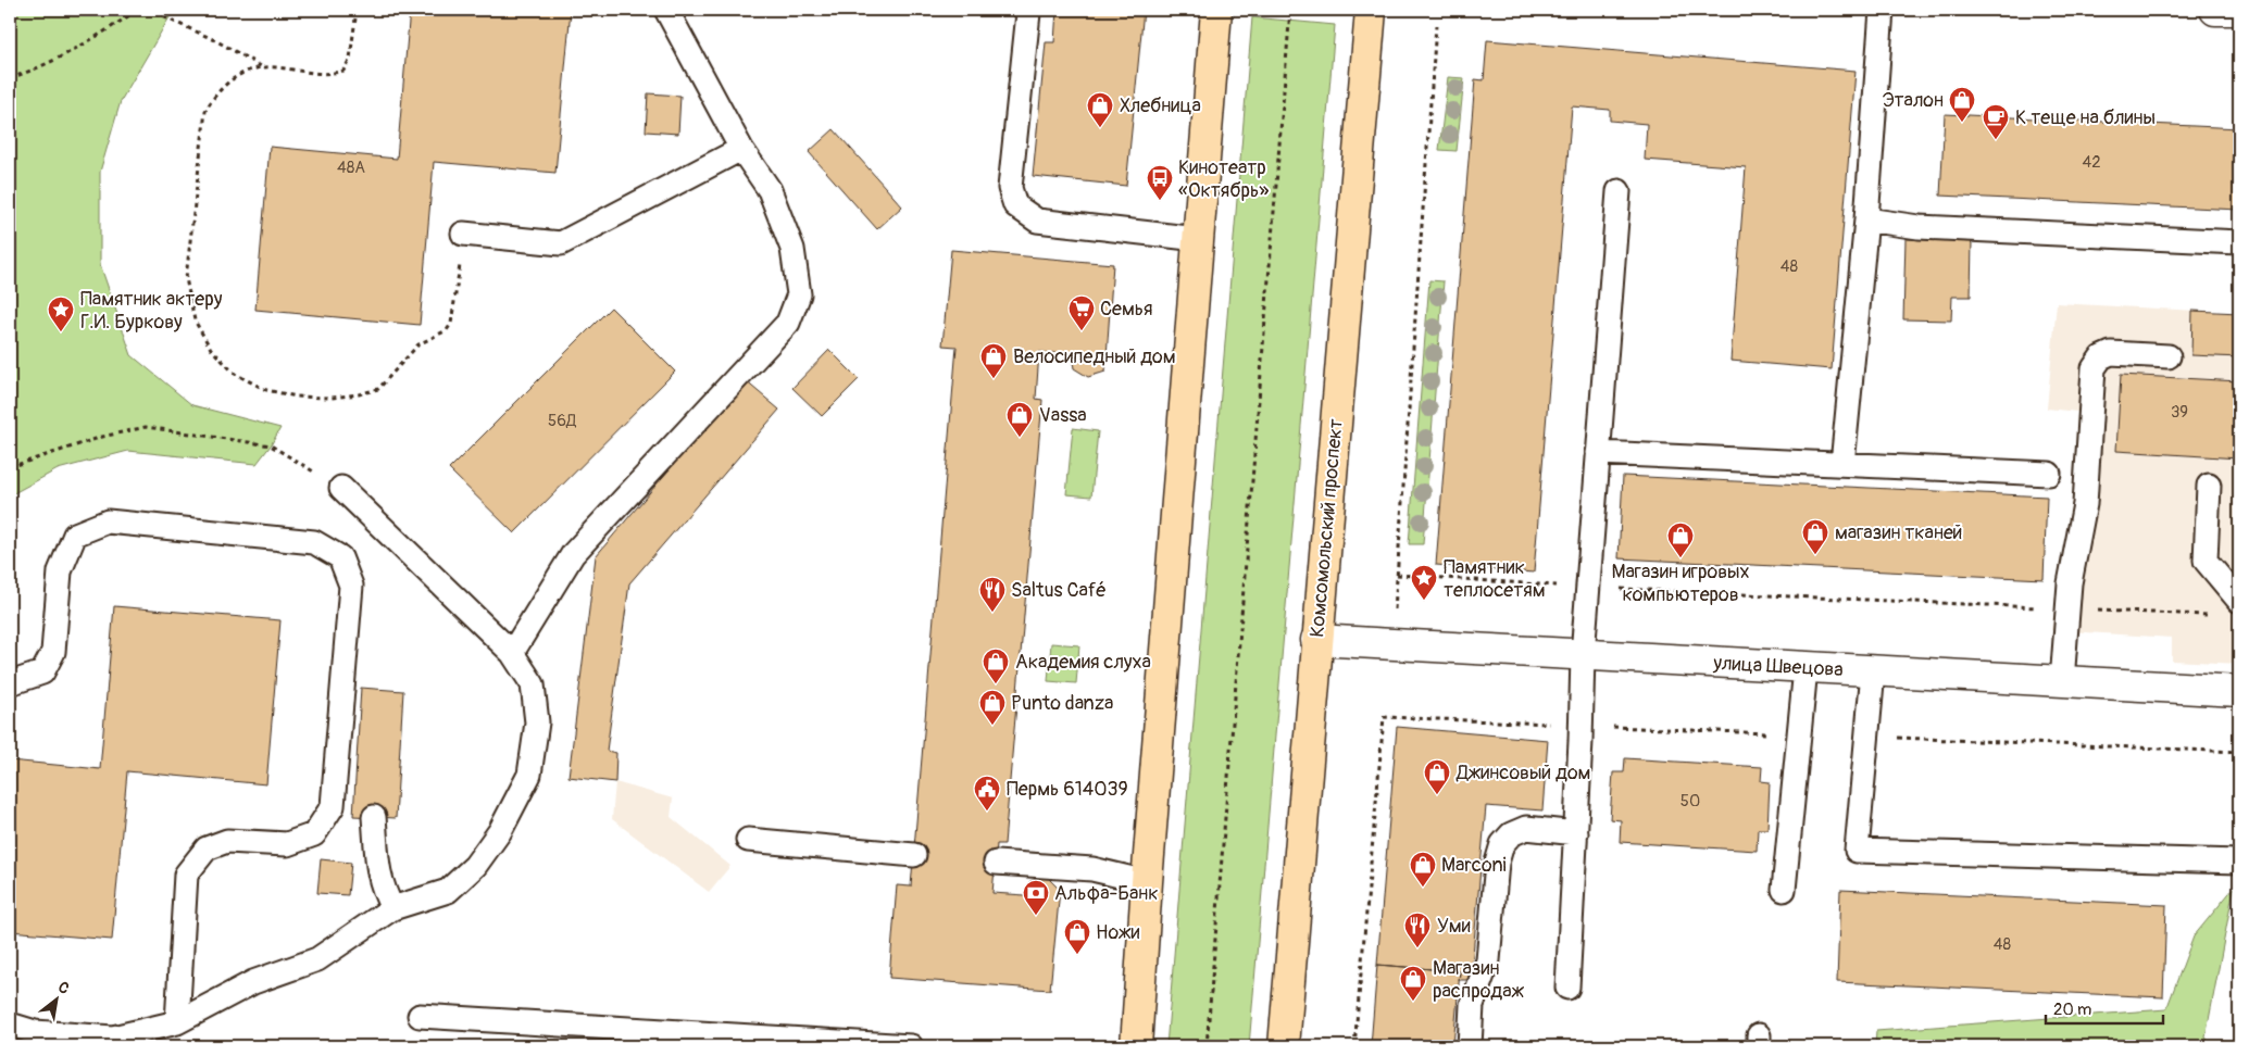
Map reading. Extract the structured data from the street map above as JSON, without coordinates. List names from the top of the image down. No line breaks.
{"streets":{"main road":["Комсомольский проспект"],"street":["улица Швецова"]},"crossings":[["Комсомольский проспект","улица Швецова"]],"places":{"shop":["Эталон","Хлебница","Велосипедный дом","Vassa","магазин тканей","Магазин игровых компьютеров","Академия слуха","Punto danza","Джинсовый дом","Marconi","Ножи","Магазин распродаж"],"cafe":["К теще на блины"],"bus stop":["Кинотеатр «Октябрь»"],"supermarket":["Семья"],"place":["Памятник актеру Г.И. Буркову","Памятник теплосетям"],"restaurant":["Saltus Café","Уми"],"public building":["Пермь 614039"],"bank":["Альфа-Банк"]},"house_numbers":["42","48А","48","39","56Д","50","48"],"scale_bar":"20 m","north":"top right"}
